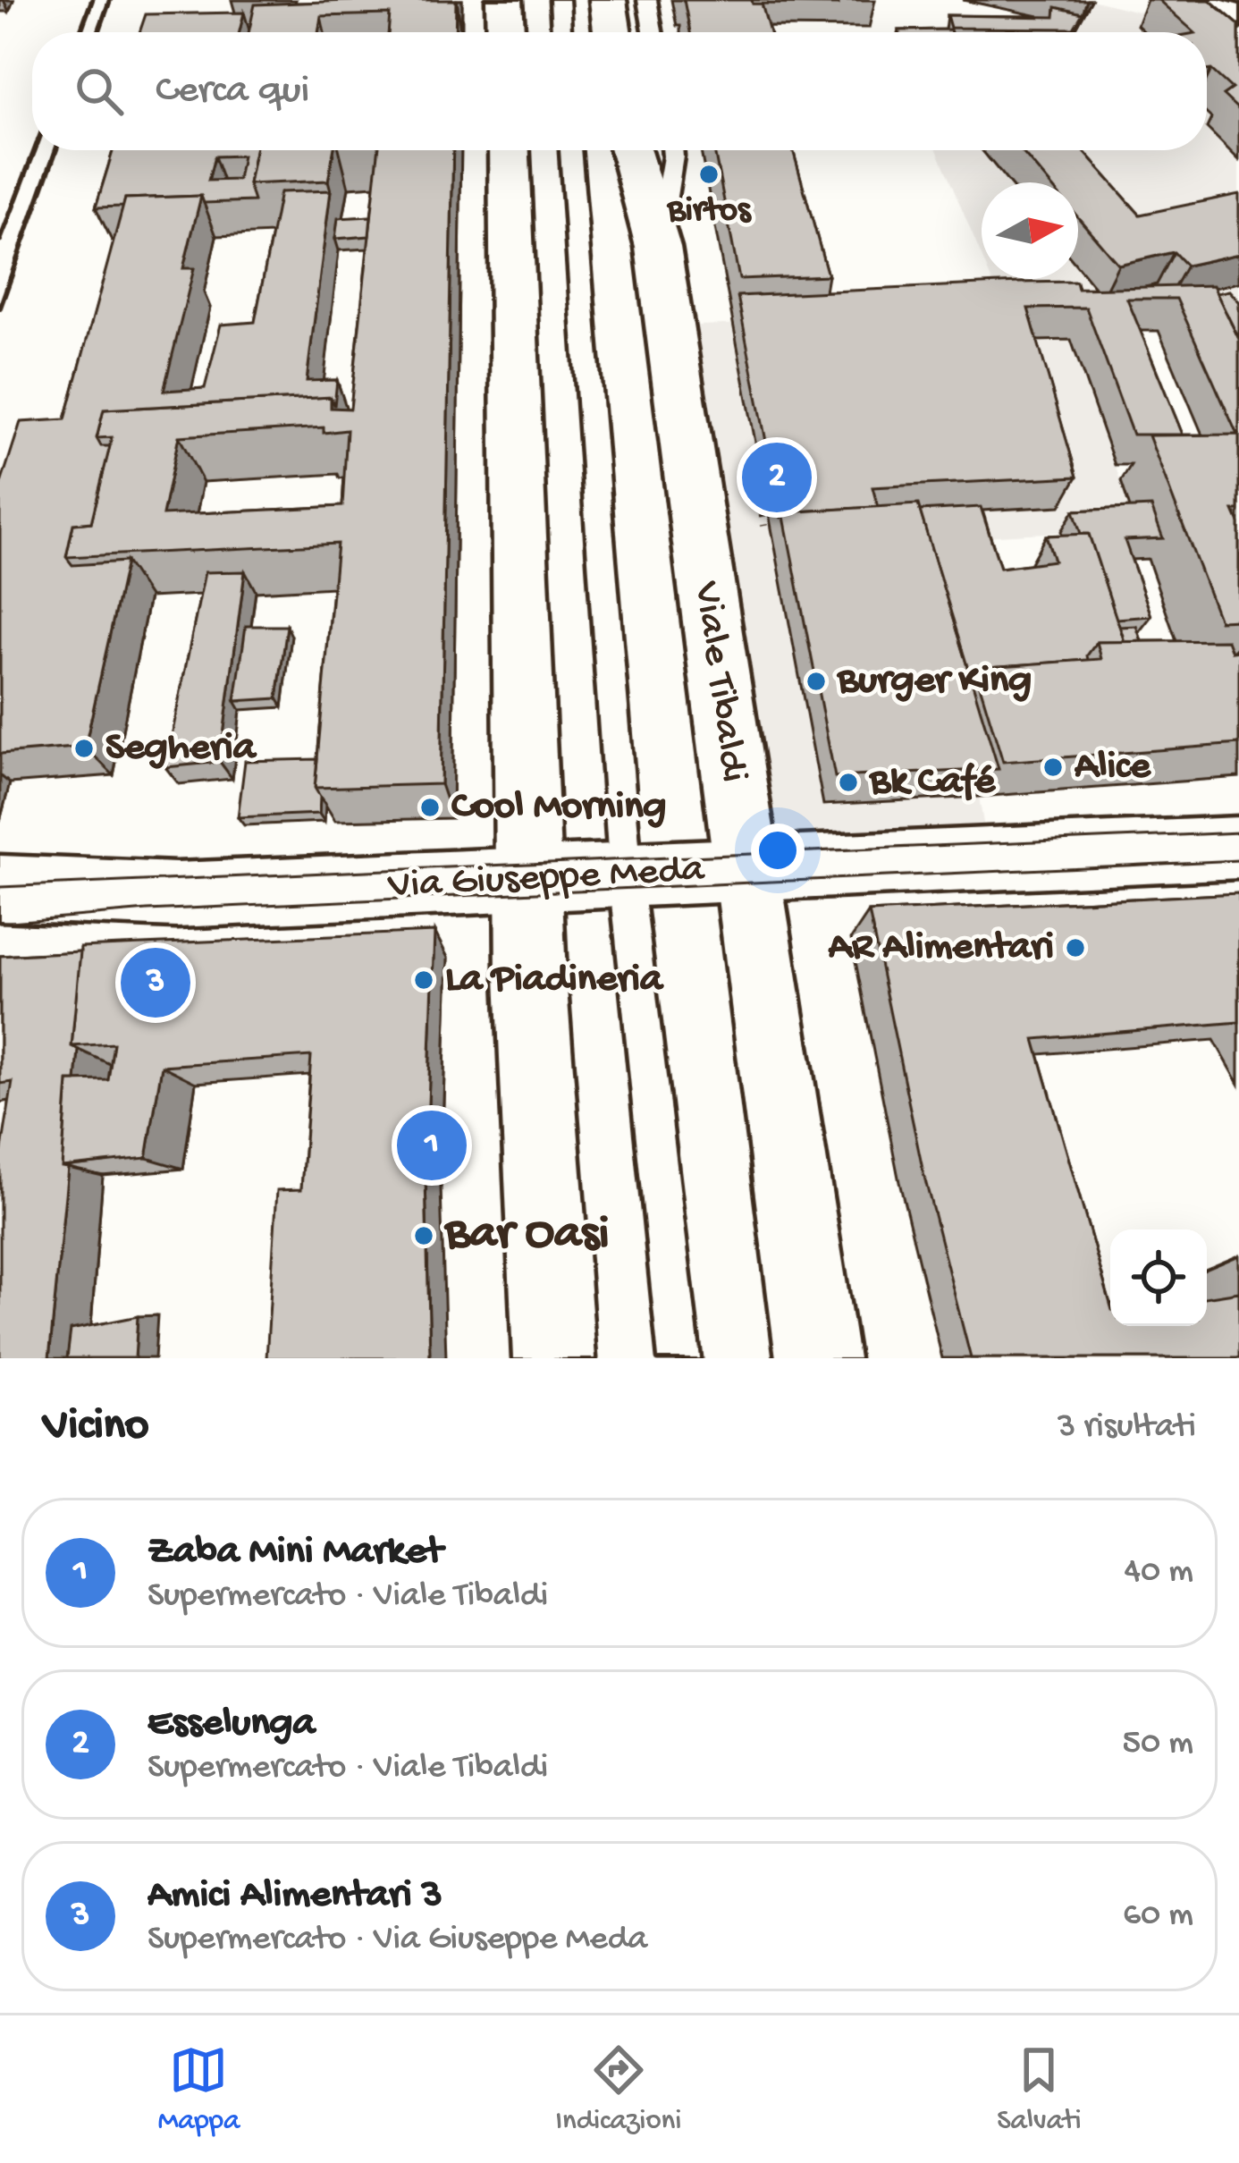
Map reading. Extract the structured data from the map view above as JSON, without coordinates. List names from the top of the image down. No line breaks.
{"streets":{"main road":["Viale Tibaldi","Via Giuseppe Meda"]},"crossings":[["Viale Tibaldi","Via Giuseppe Meda"]],"places":["Birtos","Burger King","Segheria","Alice","Bk Café","Cool Morning","AR Alimentari","La Piadineria","Bar Oasi"],"north":"right","page":{"search":"Cerca qui","pins":["2","3","1"],"heading":["Vicino","3 risultati"],"list":[{"mark":"1","name":"Zaba Mini Market","note":"Supermercato · Viale Tibaldi","value":"40 m"},{"mark":"2","name":"Esselunga","note":"Supermercato · Viale Tibaldi","value":"50 m"},{"mark":"3","name":"Amici Alimentari 3","note":"Supermercato · Via Giuseppe Meda","value":"60 m"}],"nav":["Mappa","Indicazioni","Salvati"]}}
